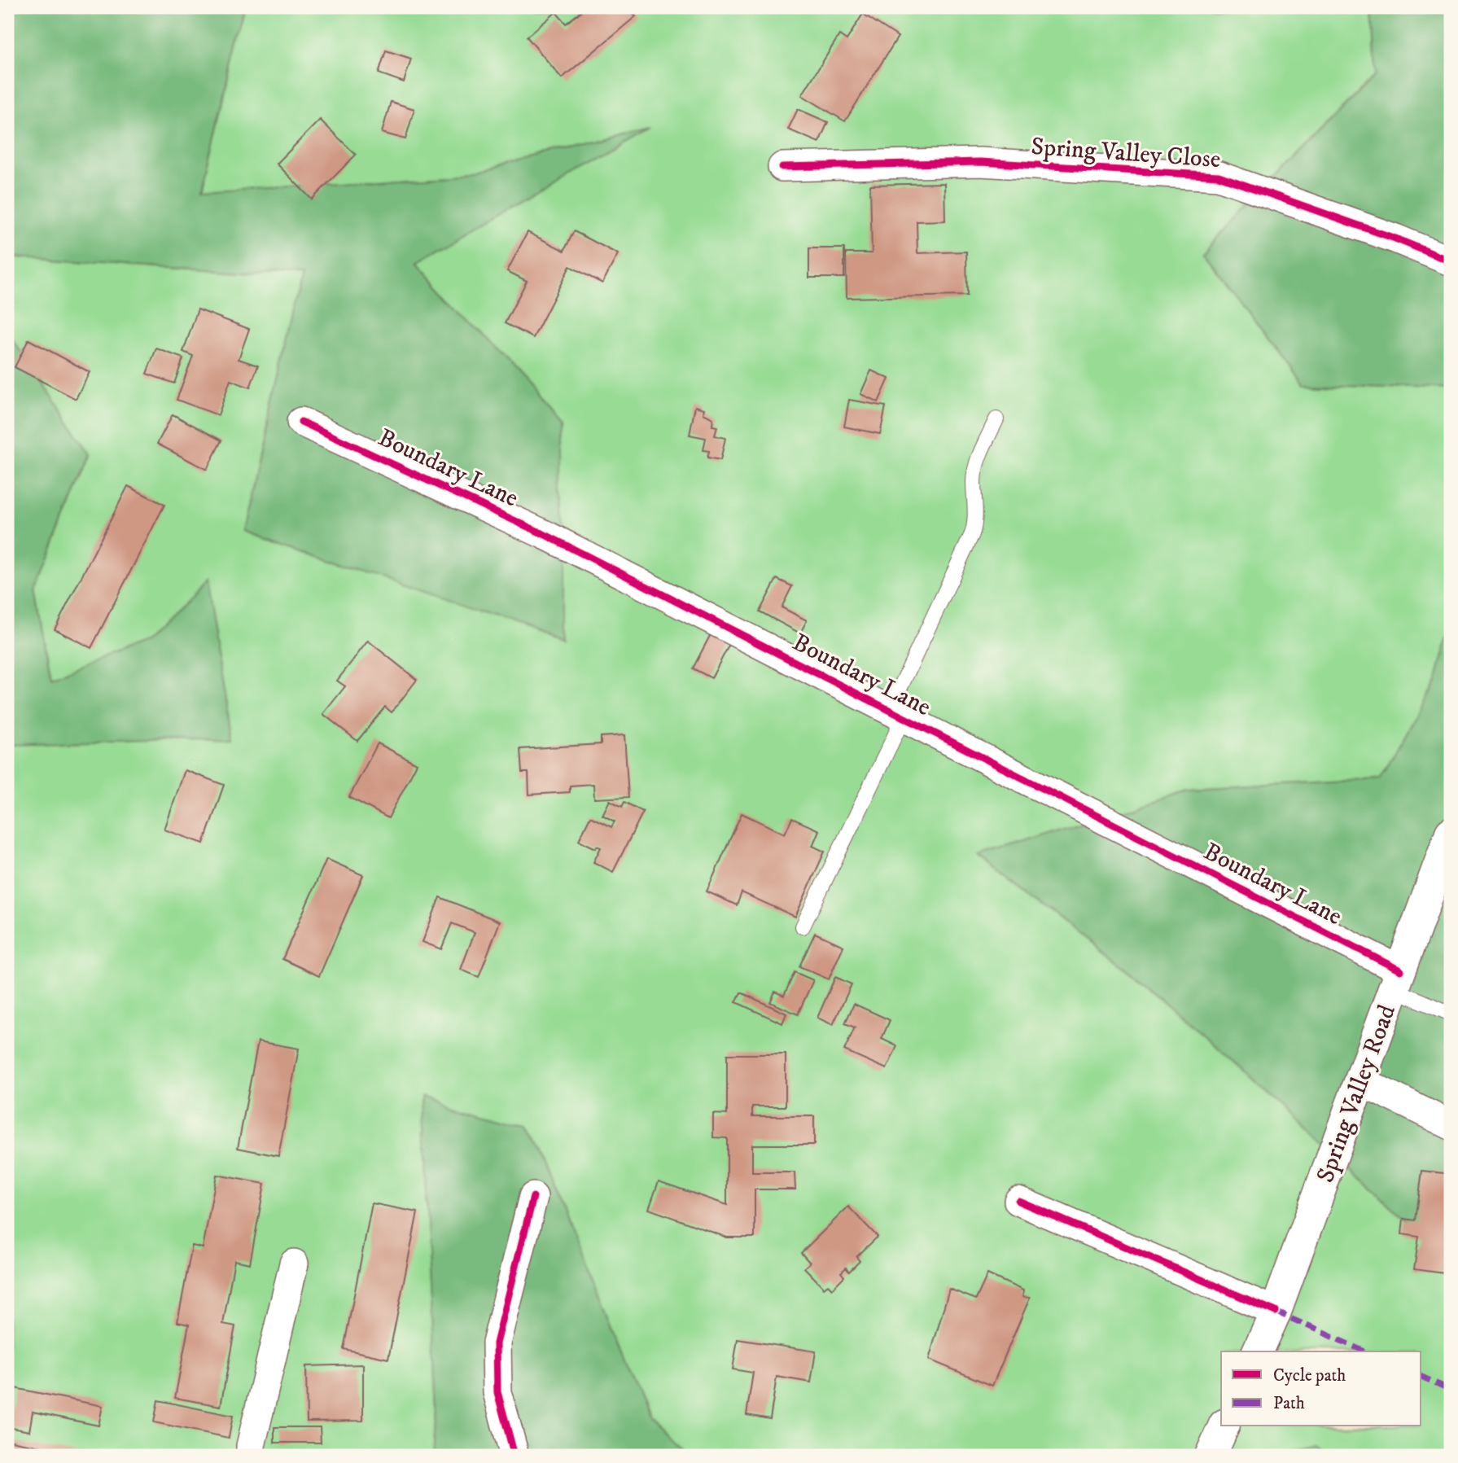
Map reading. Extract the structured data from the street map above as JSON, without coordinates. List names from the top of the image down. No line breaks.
{"streets":{"street":["Spring Valley Close","Boundary Lane","Spring Valley Road"]},"crossings":[["Boundary Lane","Spring Valley Road"]],"legend":["Cycle path","Path"]}
